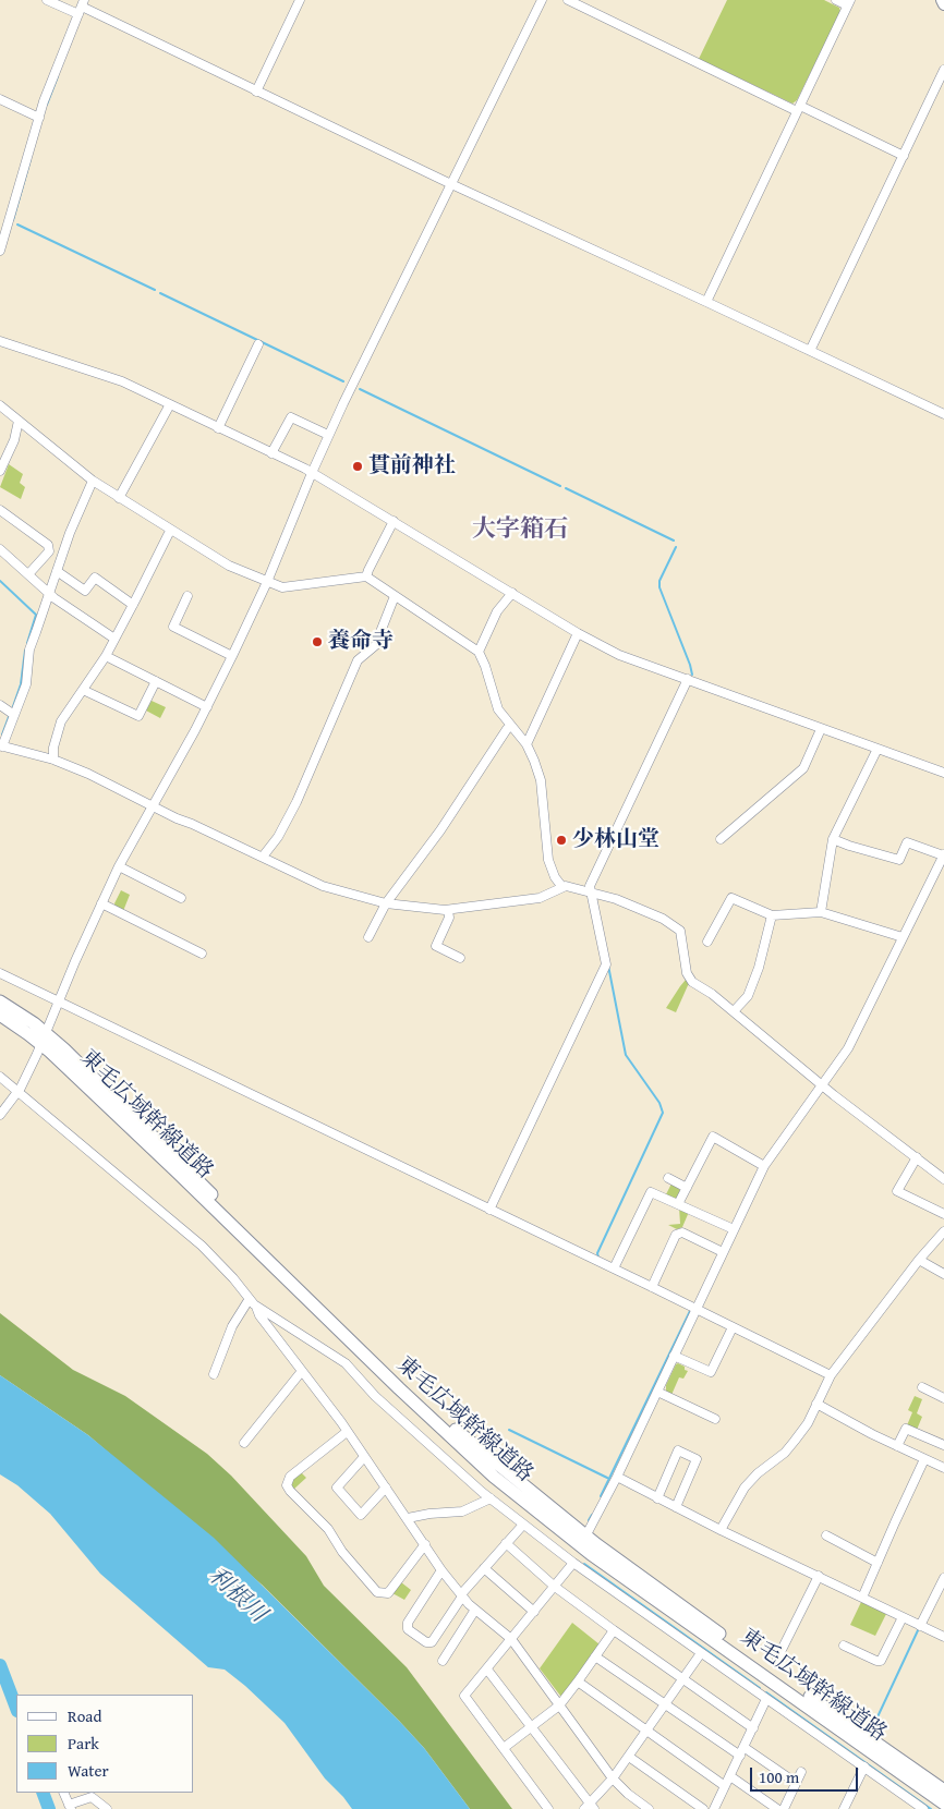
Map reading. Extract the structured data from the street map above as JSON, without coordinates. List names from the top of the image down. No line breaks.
{"streets":{"highway":["東毛広域幹線道路"]},"districts":["大字箱石"],"water":["利根川"],"places":["貫前神社","養命寺","少林山堂"],"legend":["Road","Park","Water"],"scale_bar":"100 m"}
